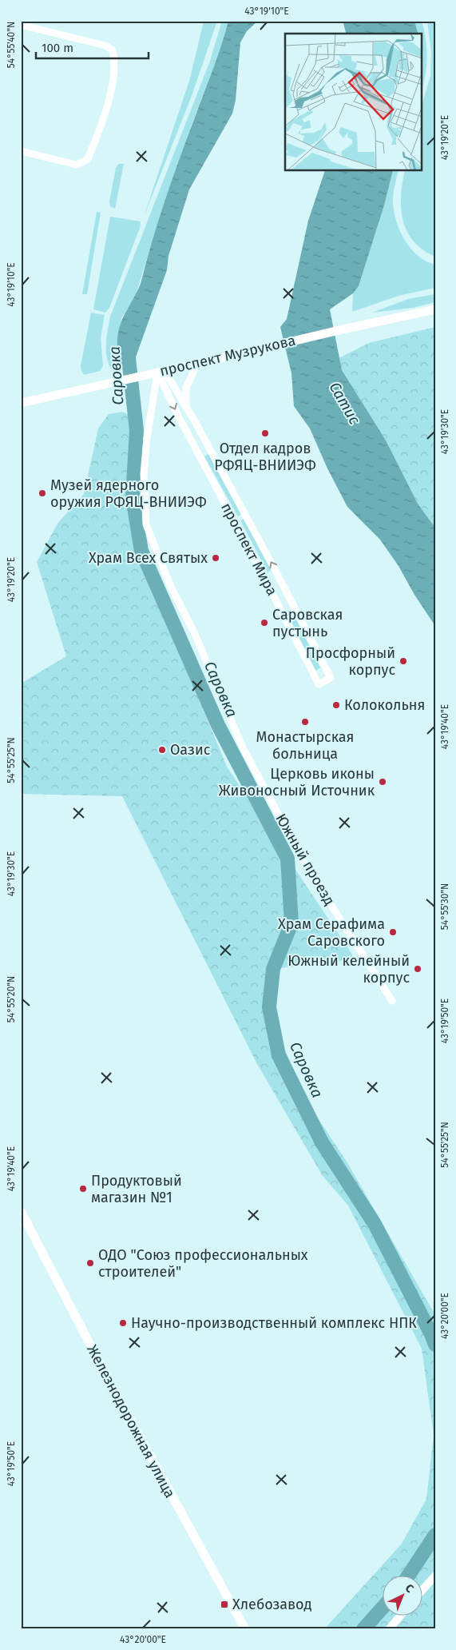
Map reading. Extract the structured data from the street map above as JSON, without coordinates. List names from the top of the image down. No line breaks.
{"streets":{"main road":["проспект Музрукова","Железнодорожная улица"],"street":["проспект Мира","Южный проезд"]},"crossings":[["проспект Музрукова","проспект Мира"],["проспект Музрукова","Южный проезд"],["проспект Мира","Южный проезд"]],"water":["Саровка","Сатис"],"places":{"other":["Отдел кадров РФЯЦ-ВНИИЭФ","Музей ядерного оружия РФЯЦ-ВНИИЭФ","Храм Всех Святых","Саровская пустынь","Просфорный корпус","Колокольня","Монастырская больница","Оазис","Церковь иконы Живоносный Источник","Храм Серафима Саровского","Южный келейный корпус","Продуктовый магазин №1","ОДО \"Союз профессиональных строителей\"","Научно-производственный комплекс НПК"],"transit":["Хлебозавод"]},"scale_bar":"100 m","north":"top right","coordinates":["43°19'10\"E","54°55'40\"N","43°19'20\"E","43°19'30\"E","43°19'40\"E","54°55'25\"N","54°55'30\"N","54°55'20\"N","43°19'50\"E","43°20'00\"E"]}
